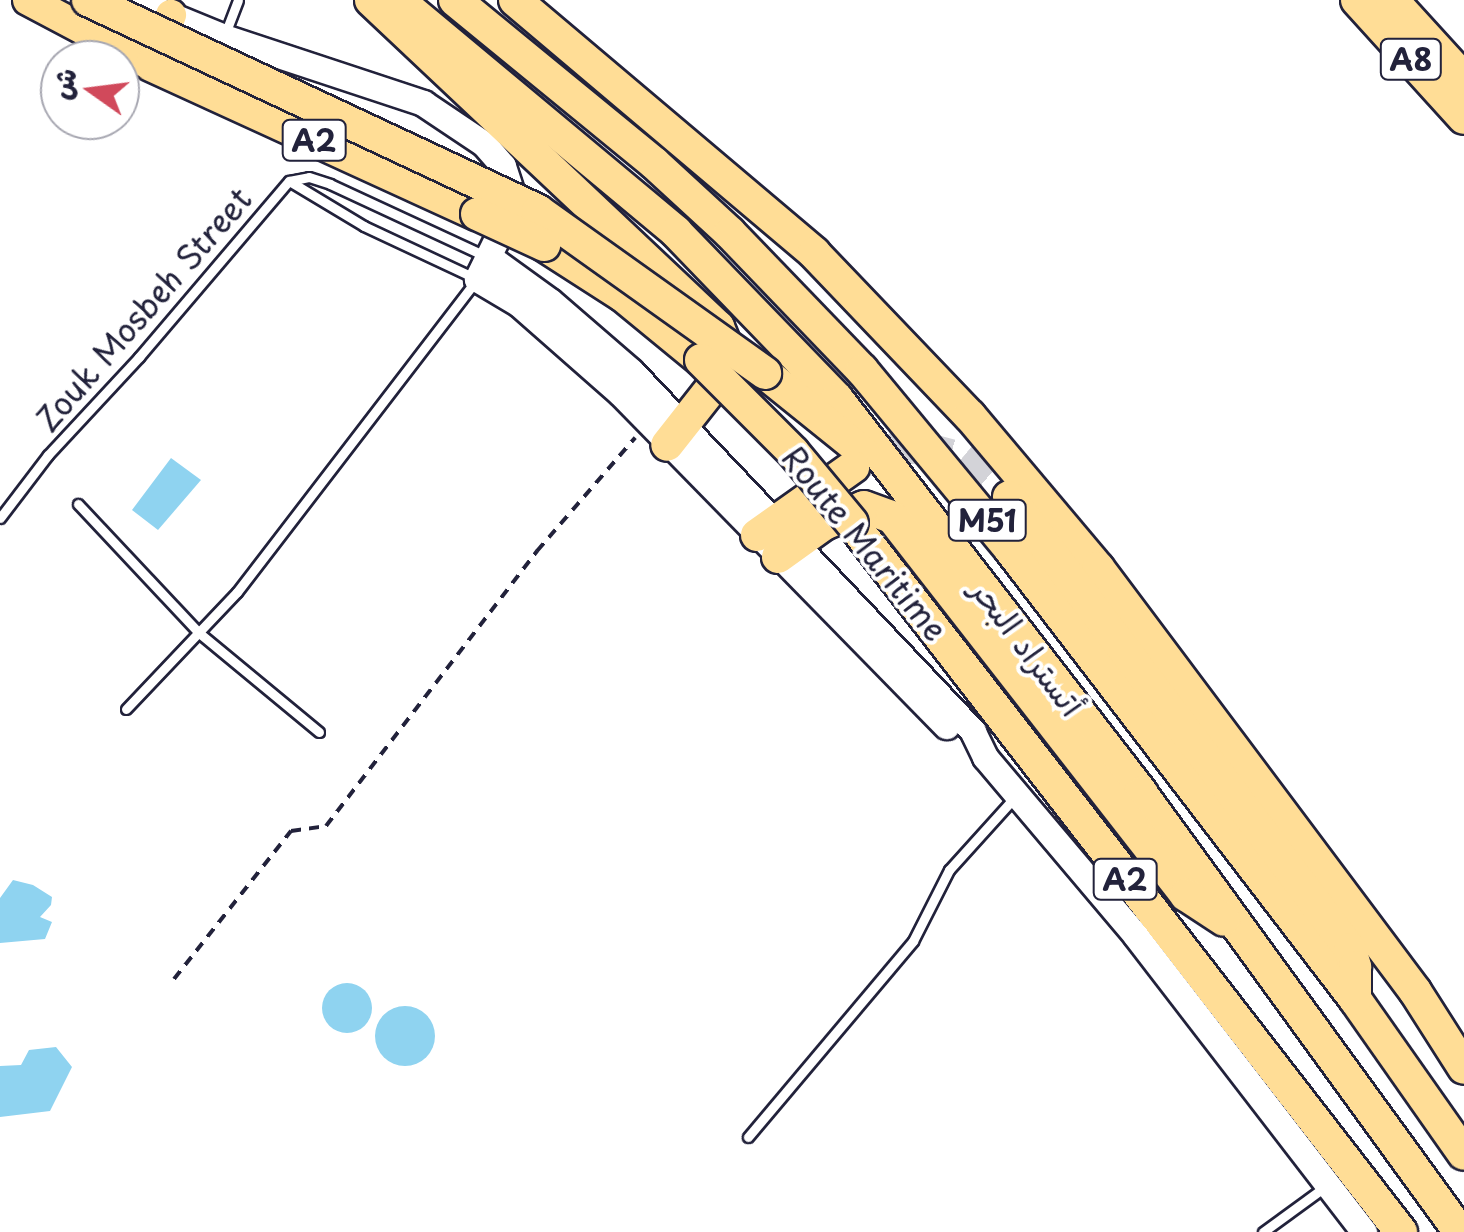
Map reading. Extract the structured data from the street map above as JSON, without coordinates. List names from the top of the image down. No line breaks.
{"streets":{"highway":["A8","A2","M51","Route Maritime","أتستراد البحر"],"lane":["Zouk Mosbeh Street"]},"crossings":[["A2","Route Maritime"]],"north":"left"}
